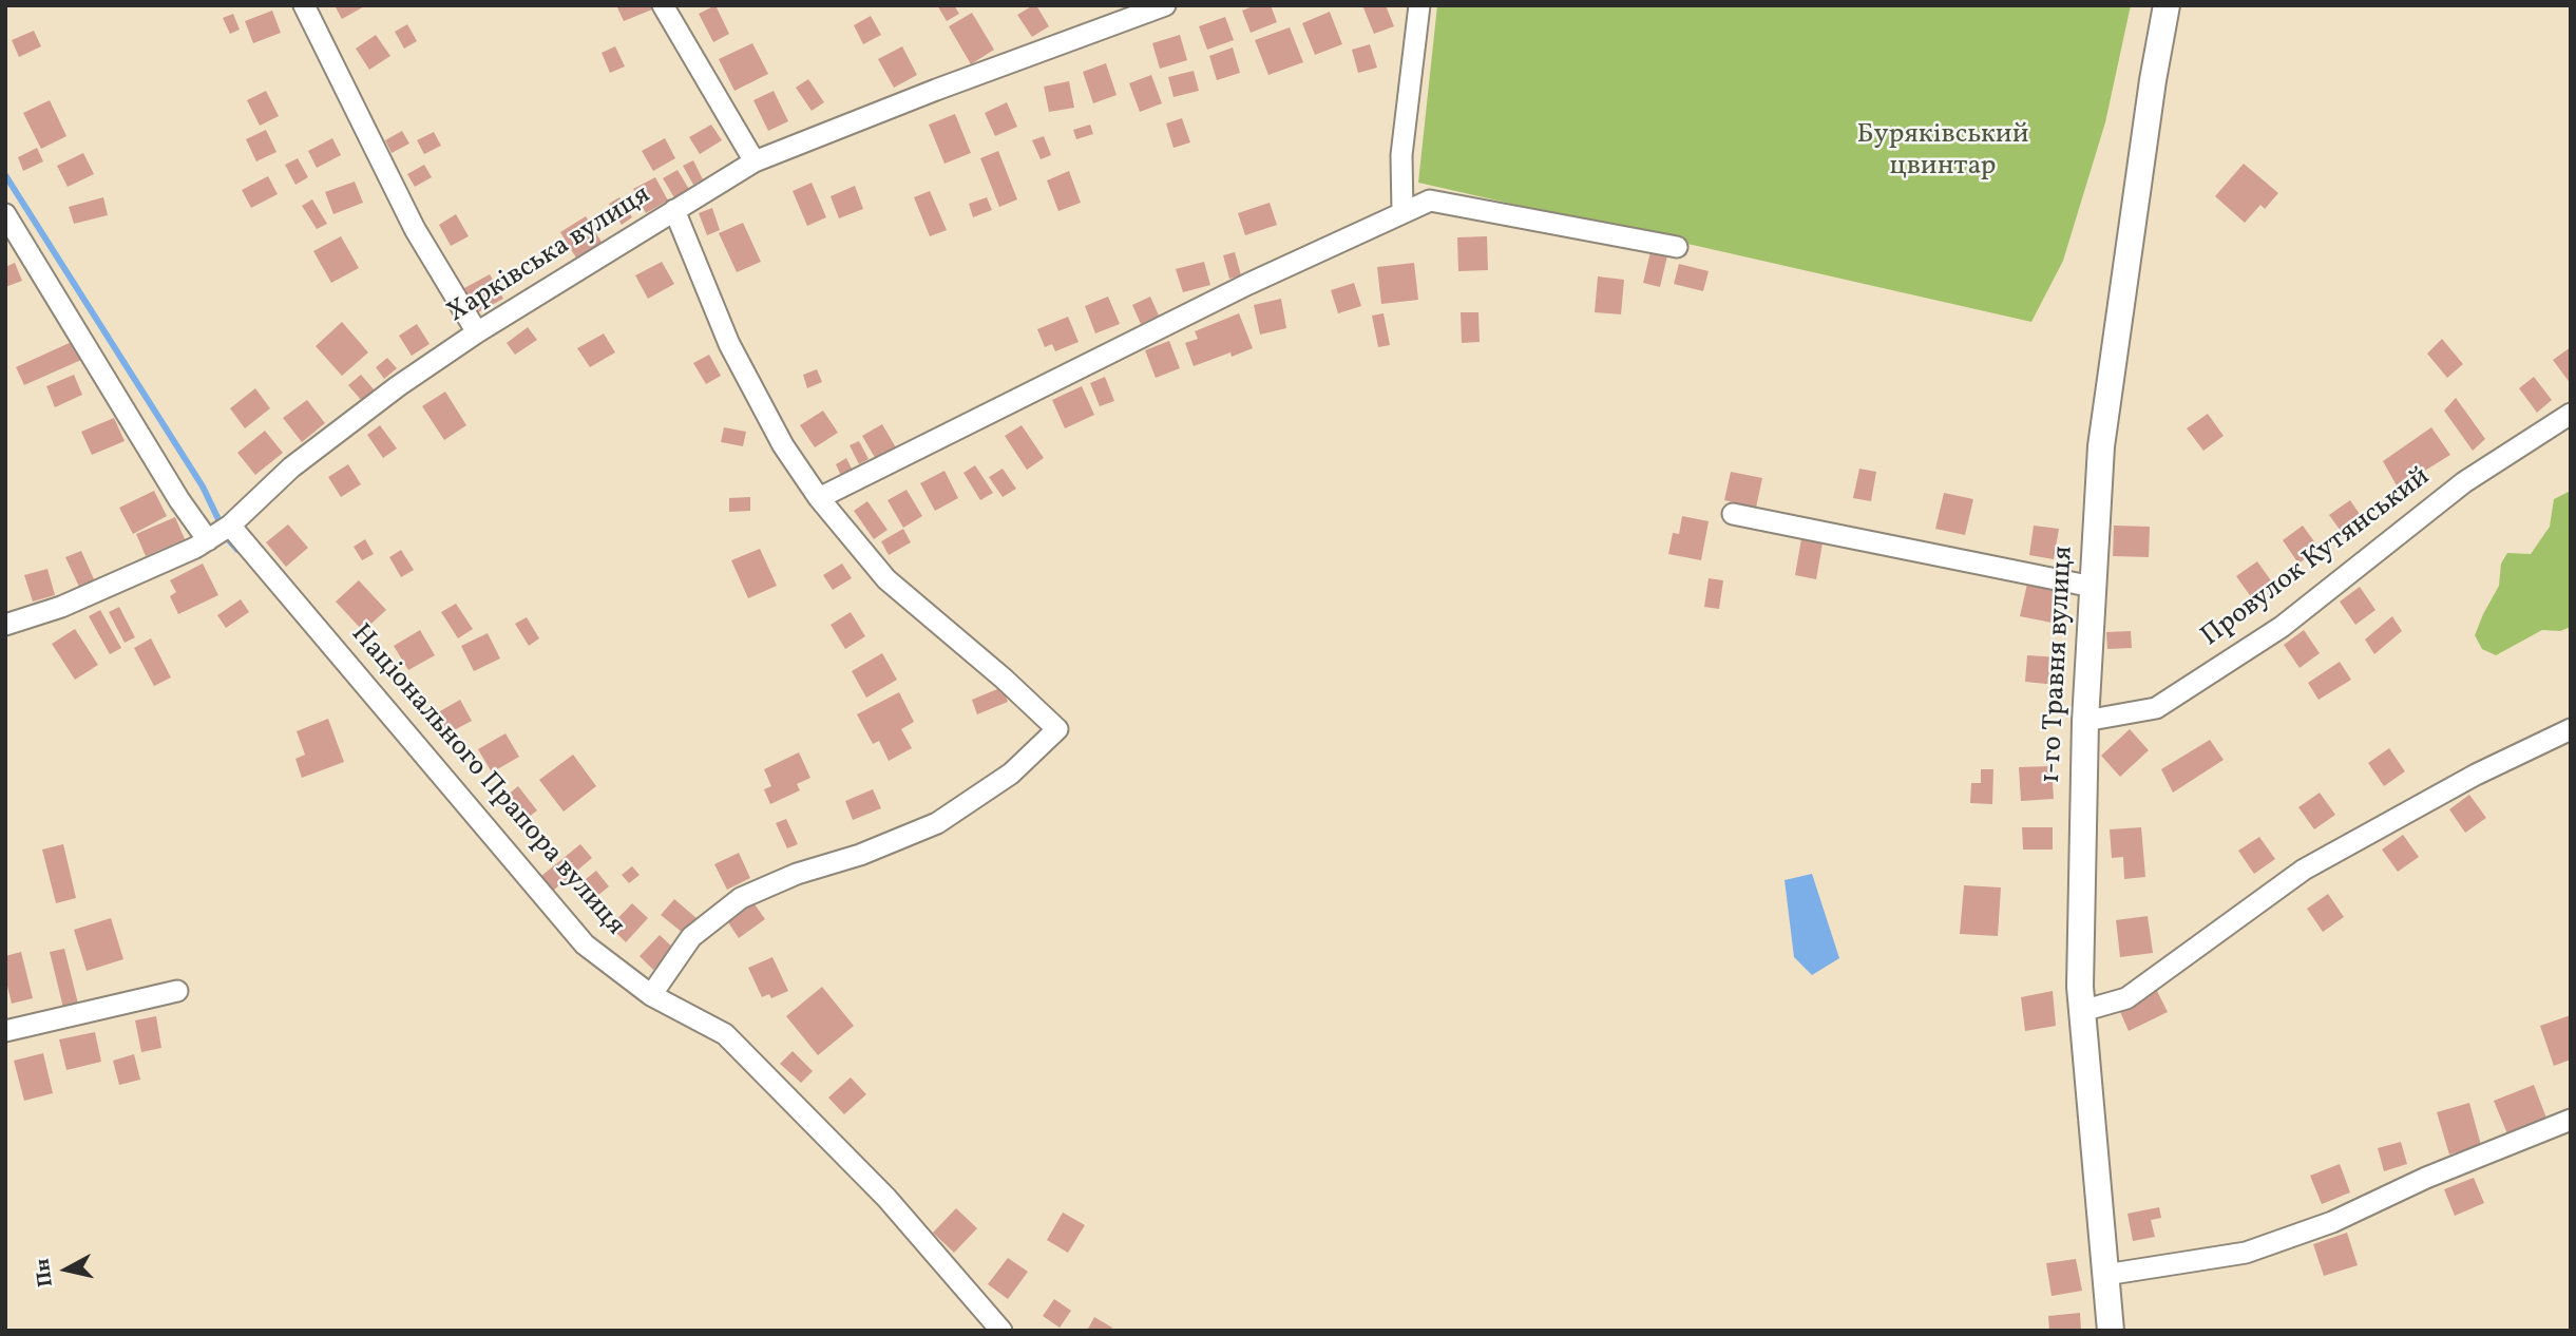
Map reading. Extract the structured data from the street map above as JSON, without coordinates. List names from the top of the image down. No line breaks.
{"streets":{"street":["Харківська вулиця","Провулок Кутянський","1-го Травня вулиця","Національного Прапора вулиця"]},"crossings":[["Харківська вулиця","Національного Прапора вулиця"],["Провулок Кутянський","1-го Травня вулиця"]],"parks":["Буряківський цвинтар"],"north":"left"}
